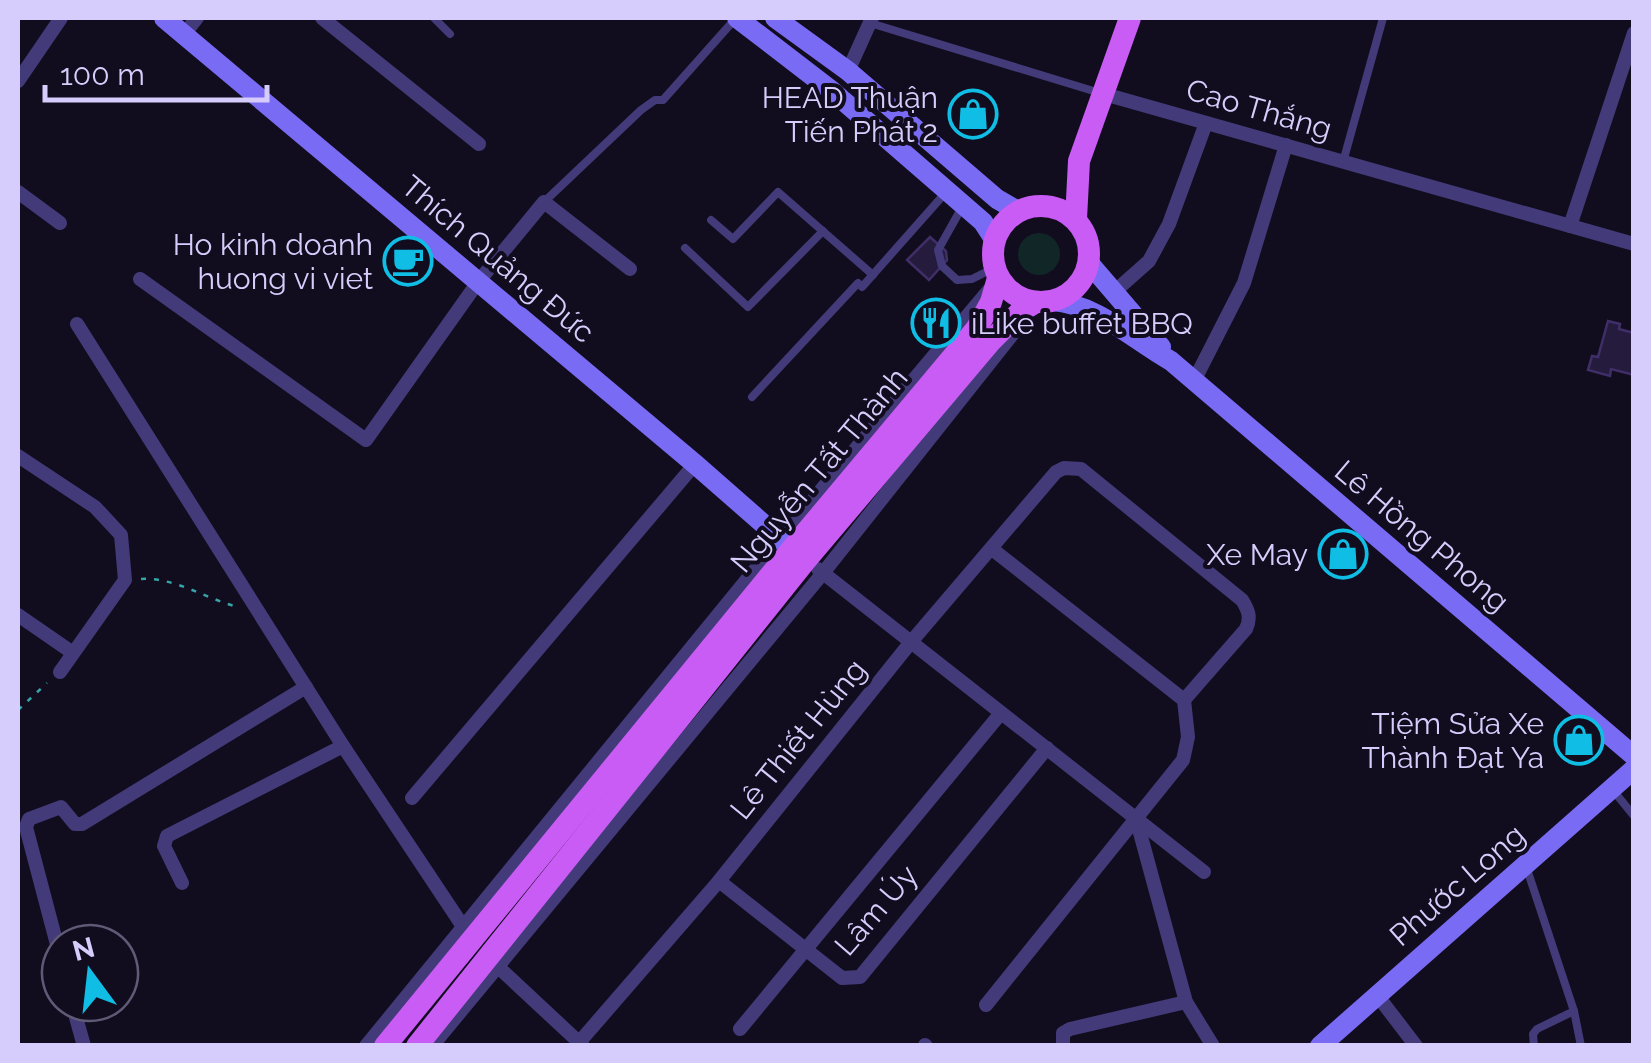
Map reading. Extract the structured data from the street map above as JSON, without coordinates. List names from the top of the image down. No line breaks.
{"streets":{"main road":["Thích Quảng Đức","Nguyễn Tất Thành","Lê Hồng Phong","Phước Long"],"street":["Cao Thắng","Lê Thiết Hùng","Lâm Úy"]},"crossings":[["Thích Quảng Đức","Nguyễn Tất Thành"],["Nguyễn Tất Thành","Lê Hồng Phong"],["Lê Thiết Hùng","Lâm Úy"]],"places":{"shop":["HEAD Thuận Tiến Phát 2","Xe May","Tiệm Sửa Xe Thành Đạt Ya"],"cafe":["Ho kinh doanh huong vi viet"],"restaurant":["iLike buffet BBQ"]},"scale_bar":"100 m","north":"top"}
